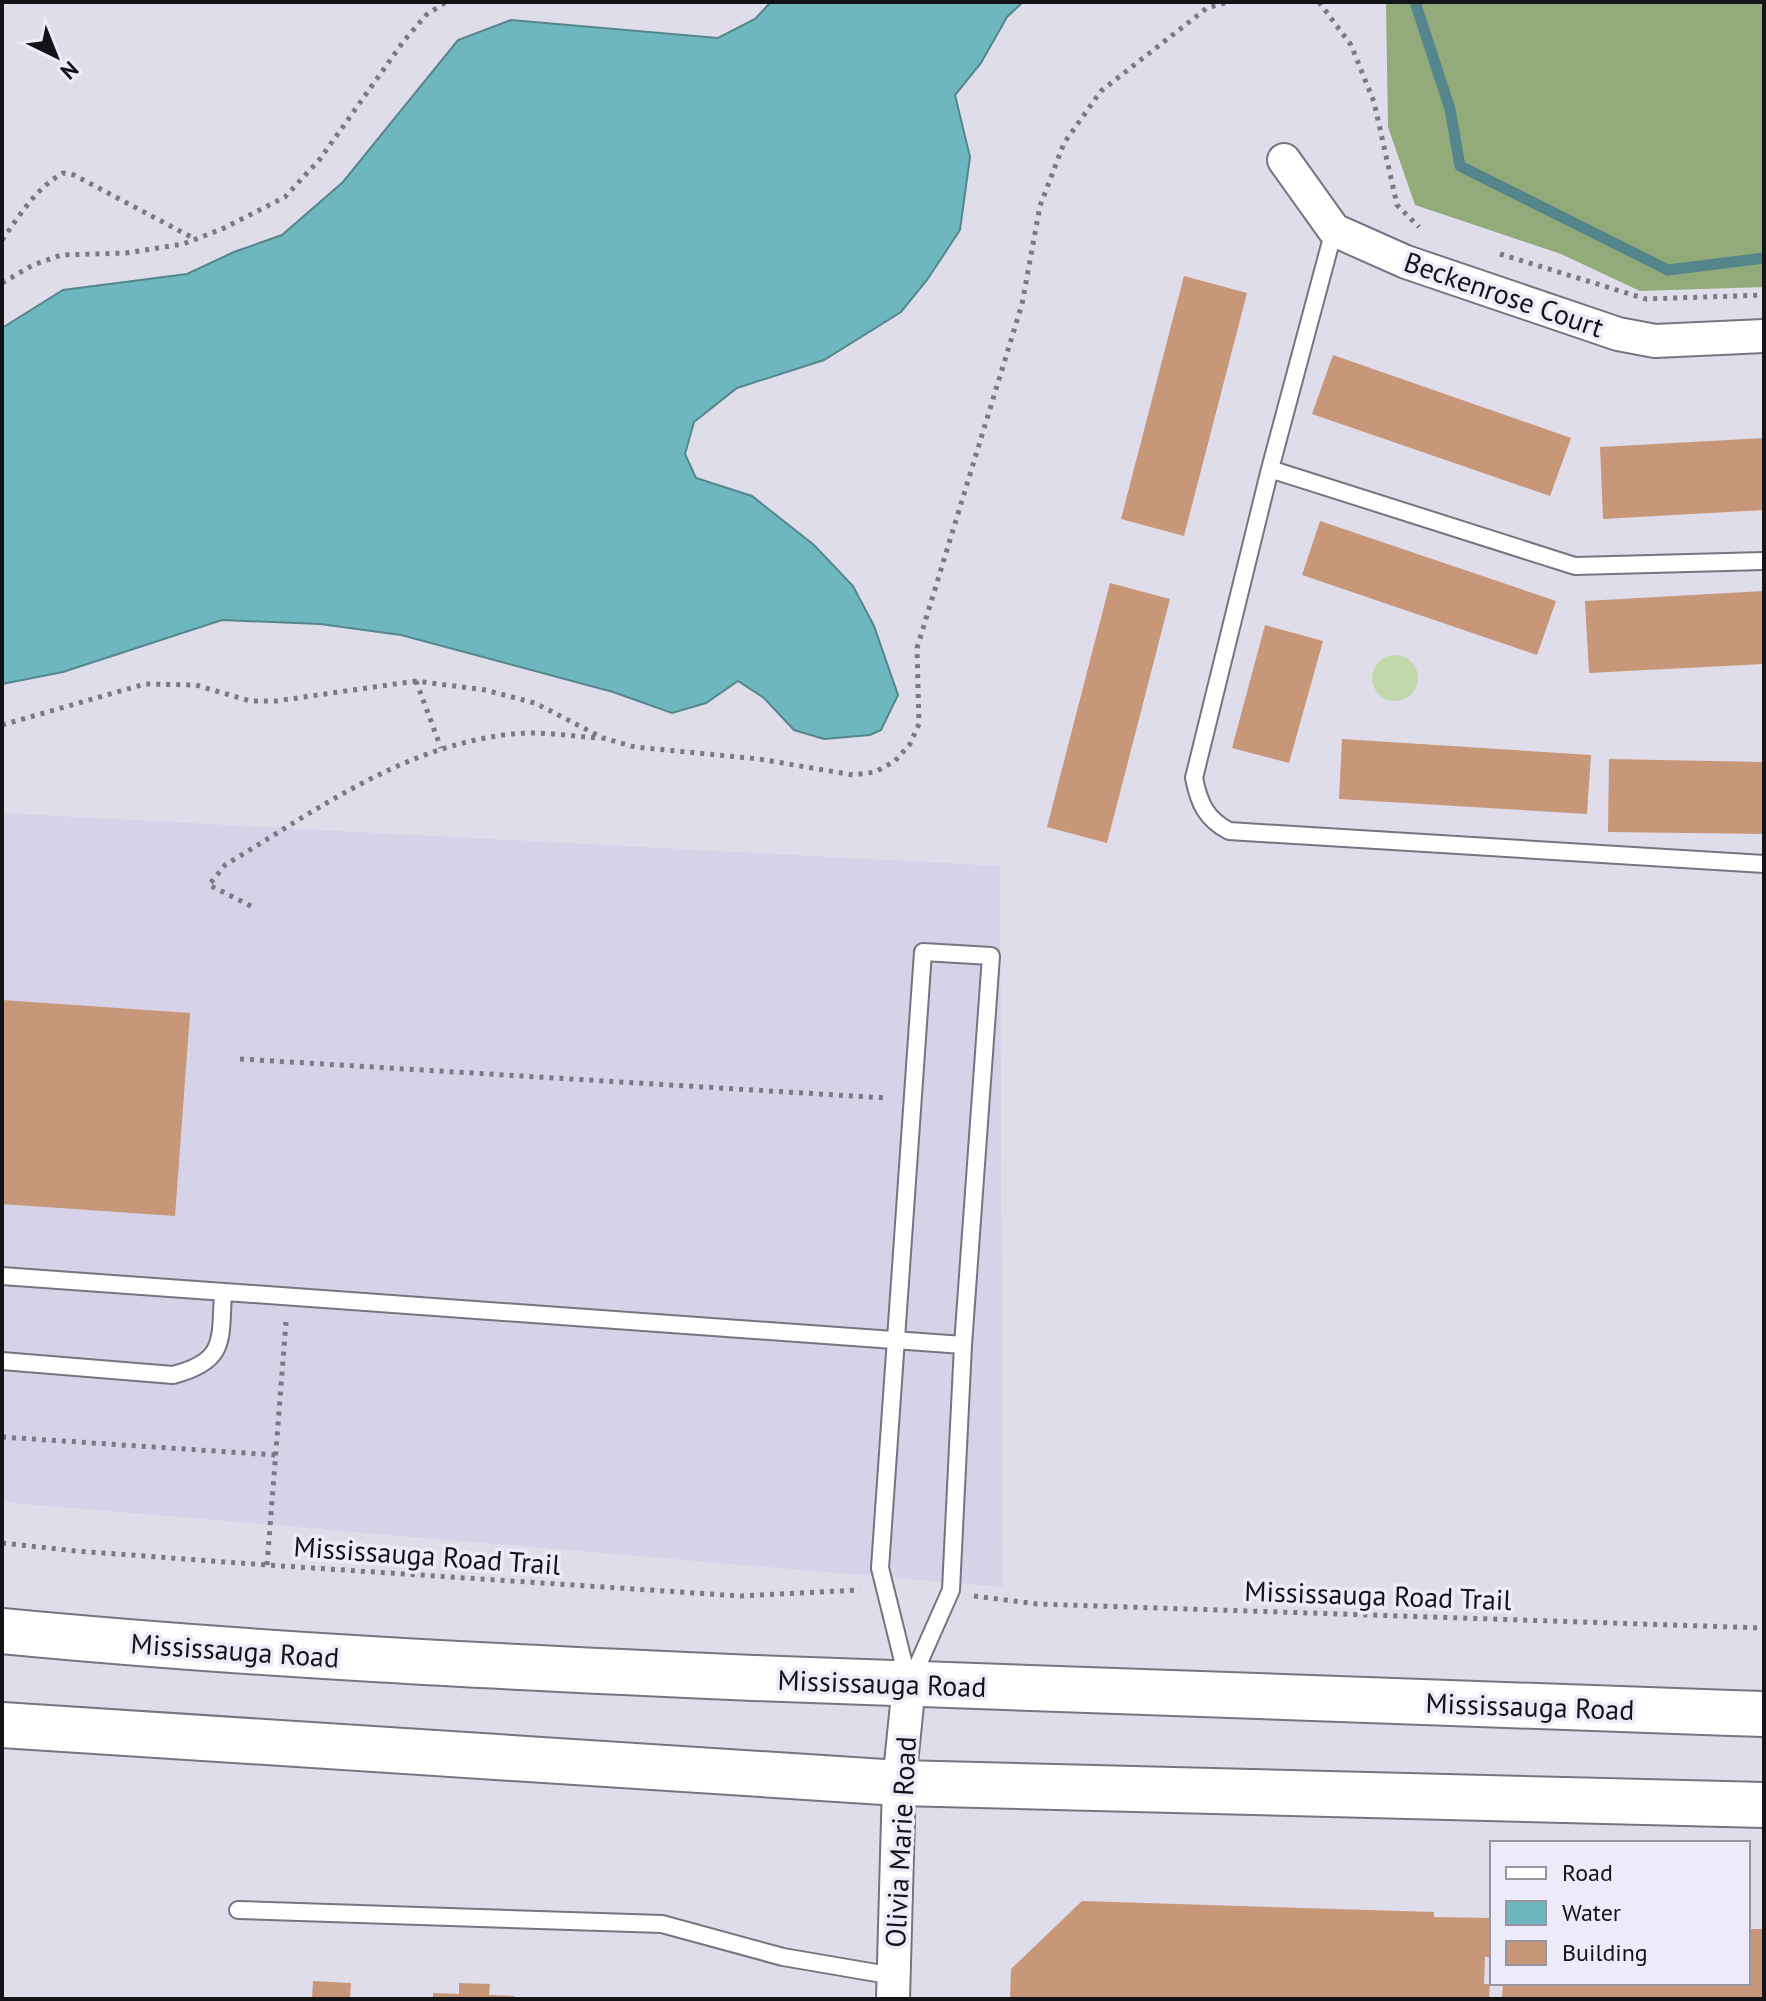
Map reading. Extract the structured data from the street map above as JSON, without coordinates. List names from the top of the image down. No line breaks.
{"streets":{"main road":["Mississauga Road"],"street":["Beckenrose Court","Olivia Marie Road"],"path":["Mississauga Road Trail"]},"crossings":[["Mississauga Road","Olivia Marie Road"]],"legend":["Road","Water","Building"],"north":"bottom right"}
